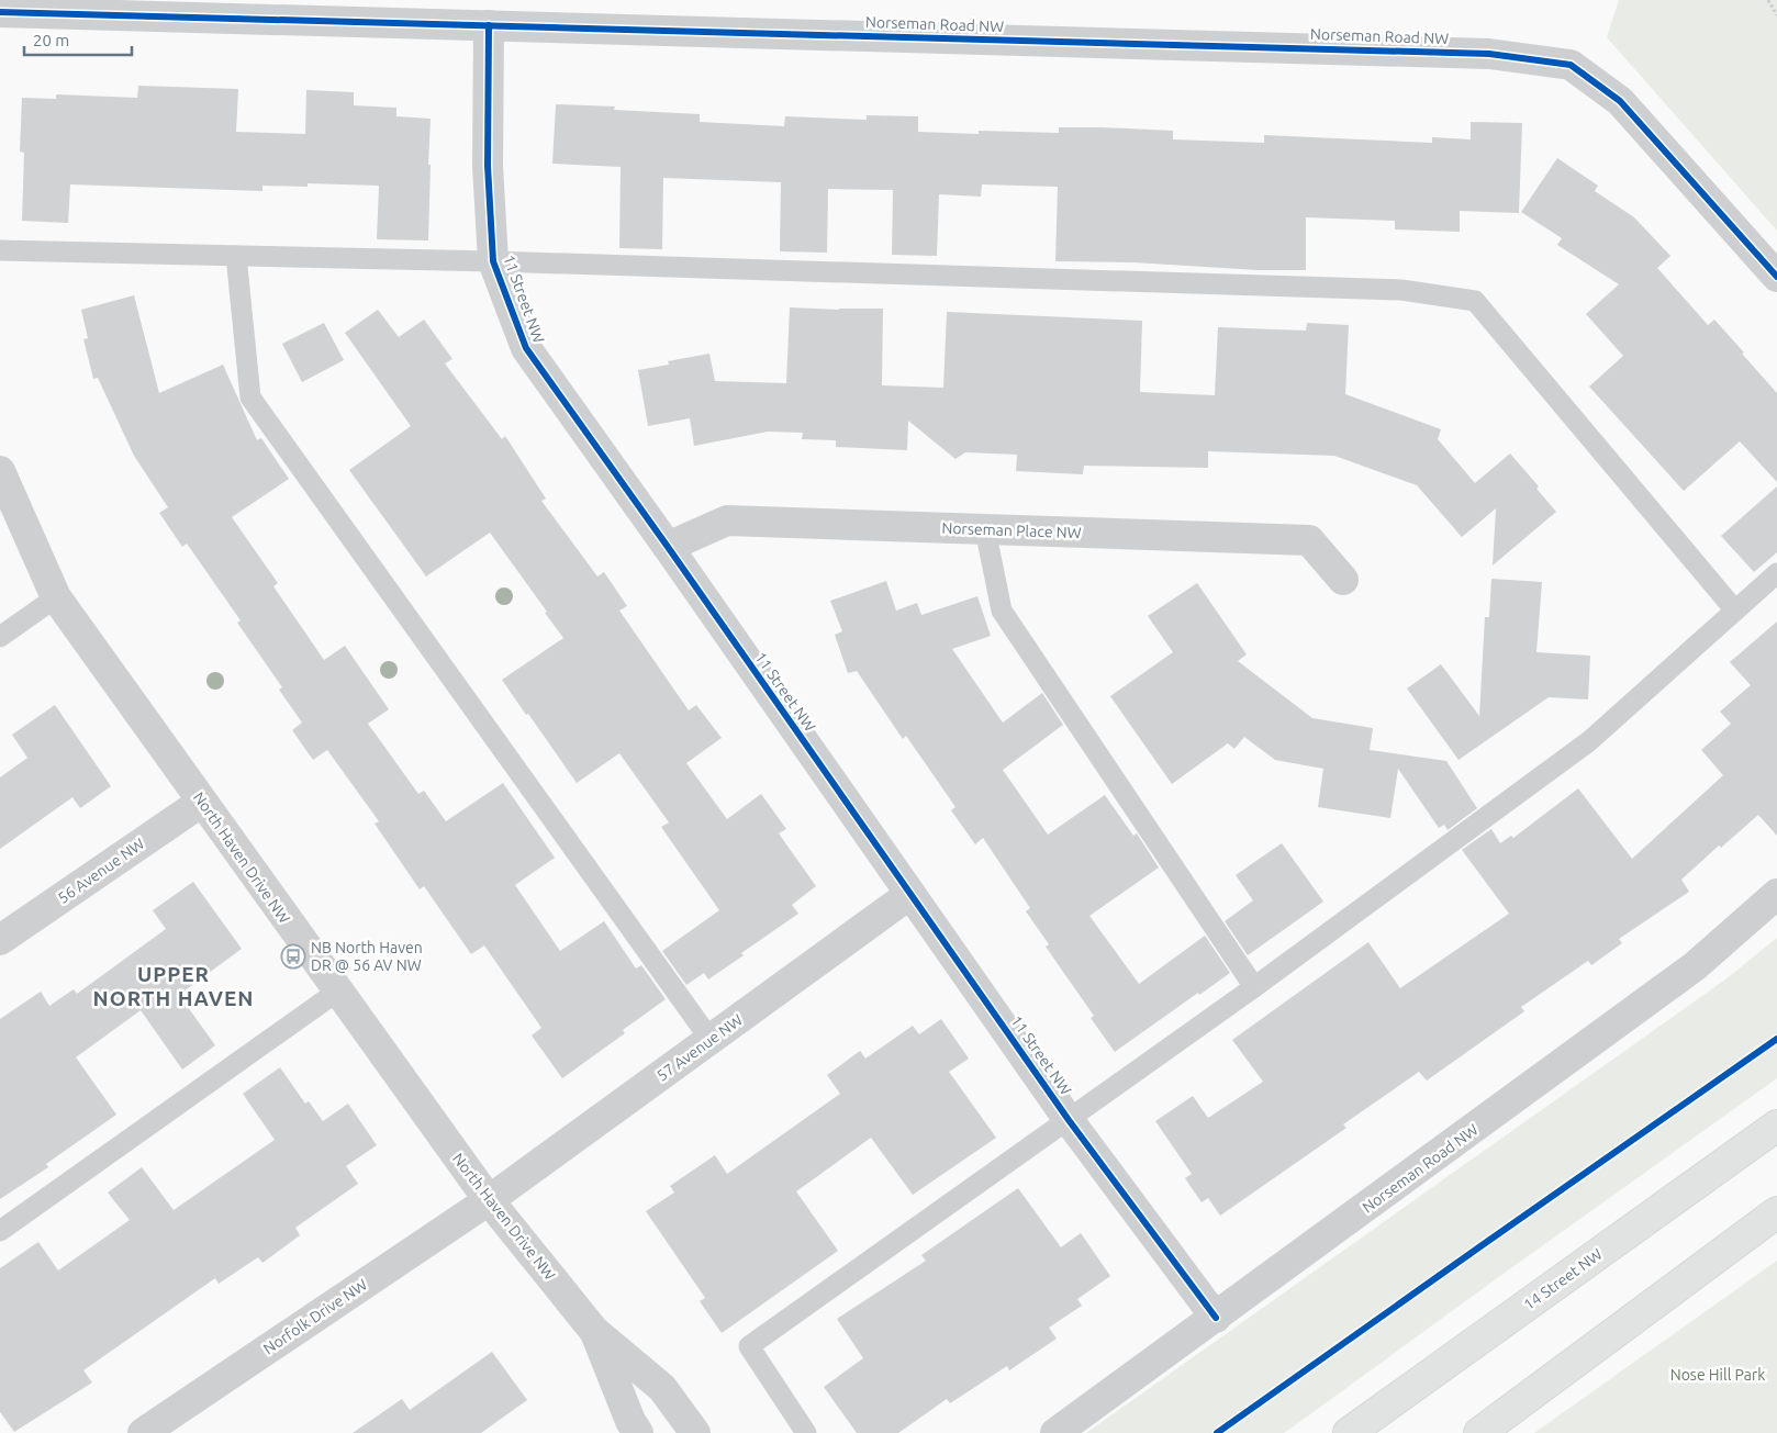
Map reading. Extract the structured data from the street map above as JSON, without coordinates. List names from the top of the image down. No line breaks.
{"streets":{"main road":["14 Street NW"],"street":["Norseman Road NW","11 Street NW","Norseman Place NW","North Haven Drive NW","56 Avenue NW","57 Avenue NW","Norfolk Drive NW"]},"crossings":[["Norseman Road NW","11 Street NW"],["11 Street NW","Norseman Place NW"],["11 Street NW","57 Avenue NW"],["North Haven Drive NW","56 Avenue NW"],["North Haven Drive NW","57 Avenue NW"],["North Haven Drive NW","Norfolk Drive NW"],["57 Avenue NW","Norfolk Drive NW"]],"districts":["UPPER NORTH HAVEN"],"parks":["Nose Hill Park"],"places":{"bus stop":["NB North Haven DR @ 56 AV NW"]},"scale_bar":"20 m"}
